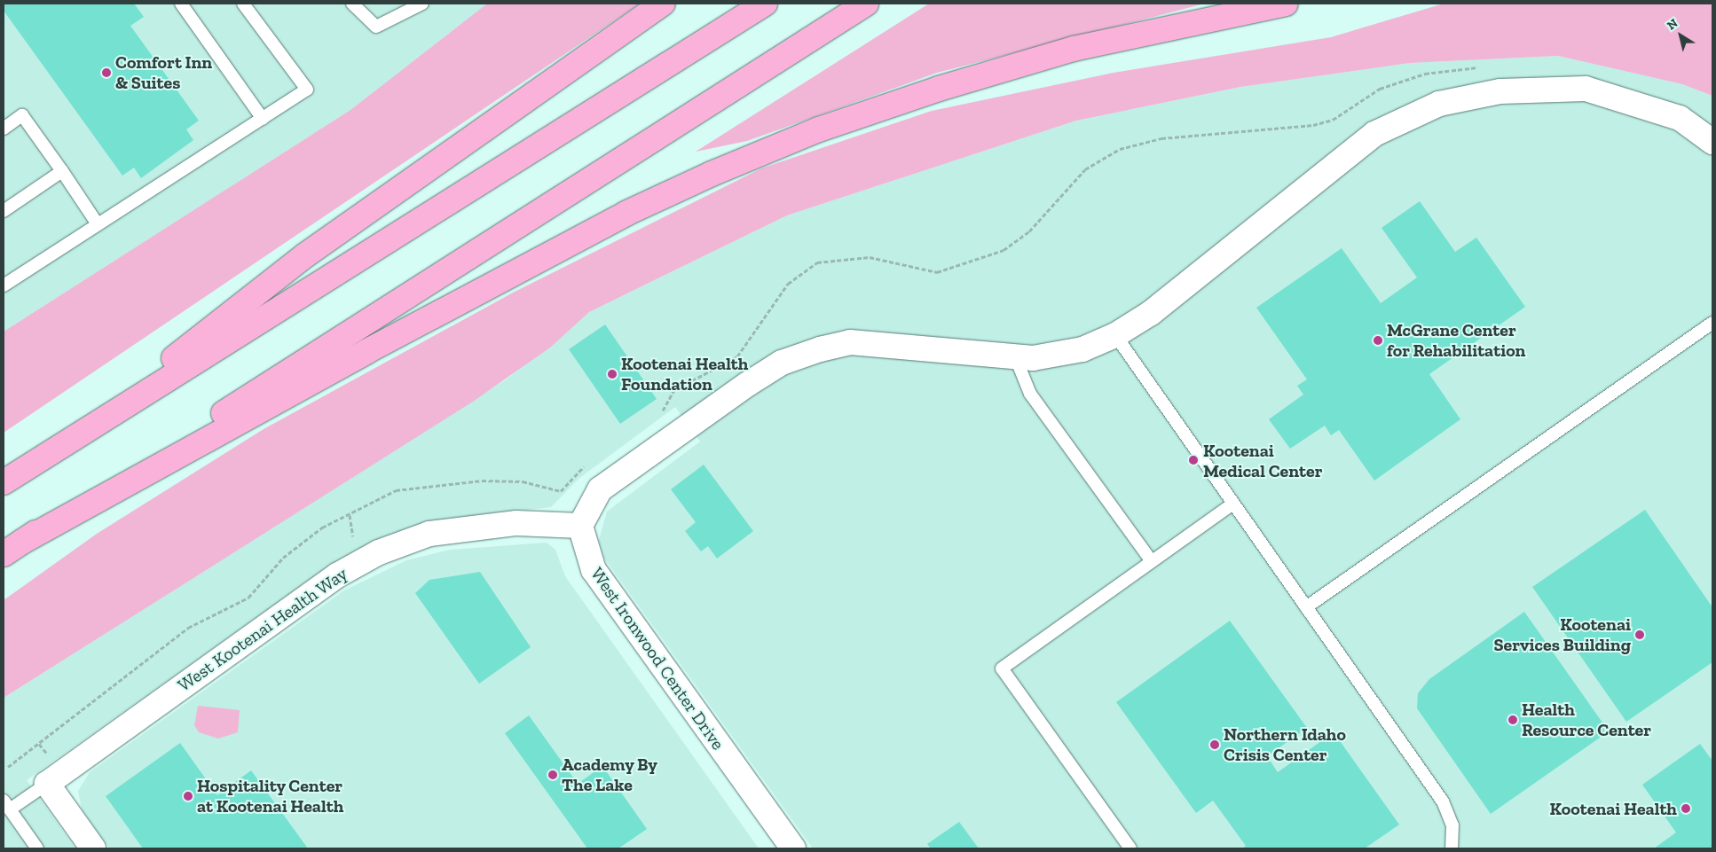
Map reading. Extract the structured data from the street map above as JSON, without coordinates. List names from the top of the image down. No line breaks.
{"streets":{"street":["West Kootenai Health Way","West Ironwood Center Drive"]},"crossings":[["West Kootenai Health Way","West Ironwood Center Drive"]],"places":["Comfort Inn & Suites","McGrane Center for Rehabilitation","Kootenai Health Foundation","Kootenai Medical Center","Kootenai Services Building","Health Resource Center","Northern Idaho Crisis Center","Academy By The Lake","Hospitality Center at Kootenai Health","Kootenai Health"],"north":"top left"}
